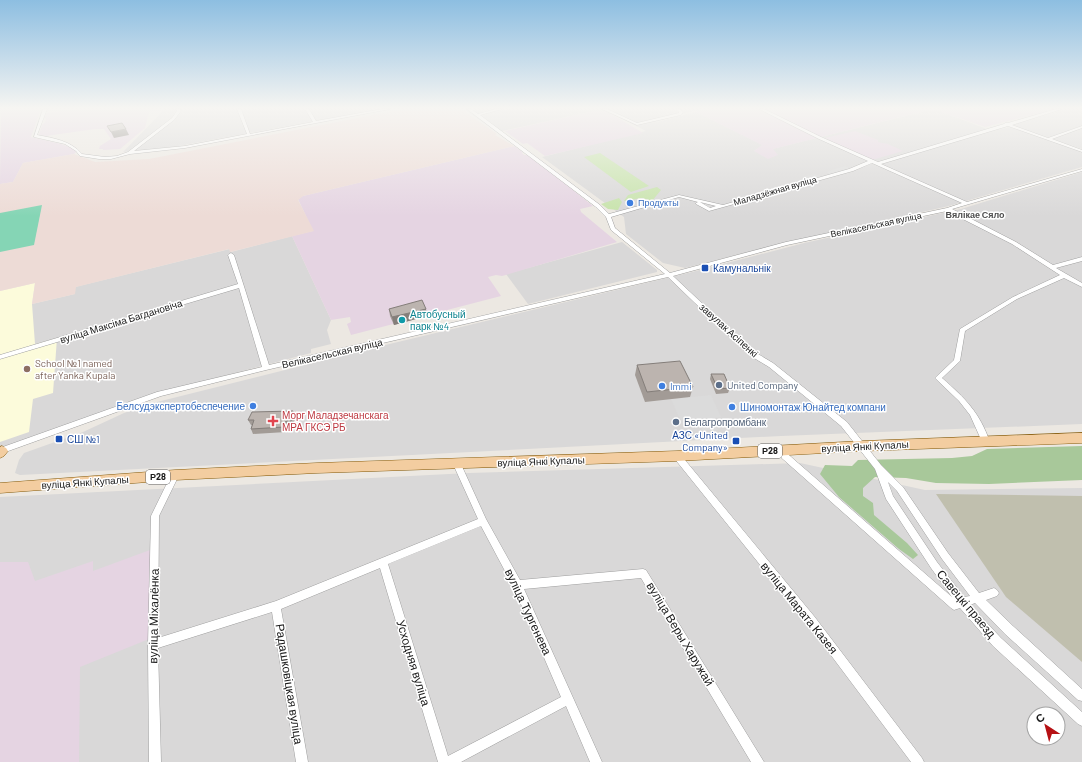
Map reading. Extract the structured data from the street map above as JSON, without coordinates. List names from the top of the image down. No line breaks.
{"streets":{"main road":["вуліца Янкі Купалы","Р28"],"street":["Маладзёжная вуліца","Велікасельская вуліца","вуліца Максіма Багдановіча","завулак Асіпенкі","Савецкі праезд","вуліца Марата Казея","вуліца Тургенева","вуліца Міхалёнка","вуліца Веры Харужай","Усходняя вуліца","Радашковіцкая вуліца"]},"crossings":[["Велікасельская вуліца","завулак Асіпенкі"],["завулак Асіпенкі","вуліца Янкі Купалы"],["завулак Асіпенкі","Савецкі праезд"],["вуліца Янкі Купалы","Савецкі праезд"],["вуліца Янкі Купалы","вуліца Марата Казея"],["вуліца Янкі Купалы","вуліца Тургенева"],["вуліца Янкі Купалы","вуліца Міхалёнка"],["вуліца Тургенева","вуліца Веры Харужай"]],"districts":["Вялікае Сяло"],"places":{"other":["Продукты","Автобусный парк №4","School №1 named after Yanka Kupala","United Company","Immi","Белсудэкспертобеспечение","Шиномонтаж Юнайтед компани","Белагропромбанк"],"transit":["Камунальнік","СШ №1","АЗС «United Company»"],"health":["Морг Маладзечанскага МРА ГКСЭ РБ"]},"north":"top left"}
